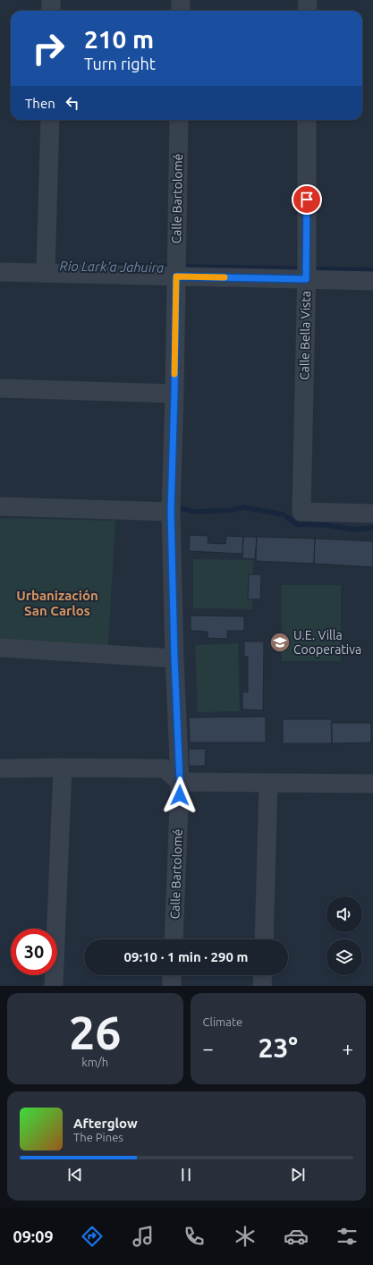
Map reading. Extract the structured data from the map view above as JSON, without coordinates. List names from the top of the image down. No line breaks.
{"streets":{"street":["Calle Bartolomé","Calle Bella Vista"]},"districts":["Urbanización San Carlos"],"water":["Río Lark’a Jahuira"],"places":{"school or university":["U.E. Villa Cooperativa"]},"page":{"turn":["210 m","Turn right"],"then":"Then","limit":"30","trip":"09:10 · 1 min · 290 m","tile":[["26","km/h"],"Climate"],"heat":["−","23°","+"],"song":["Afterglow","The Pines"],"tabs":"09:09"}}
